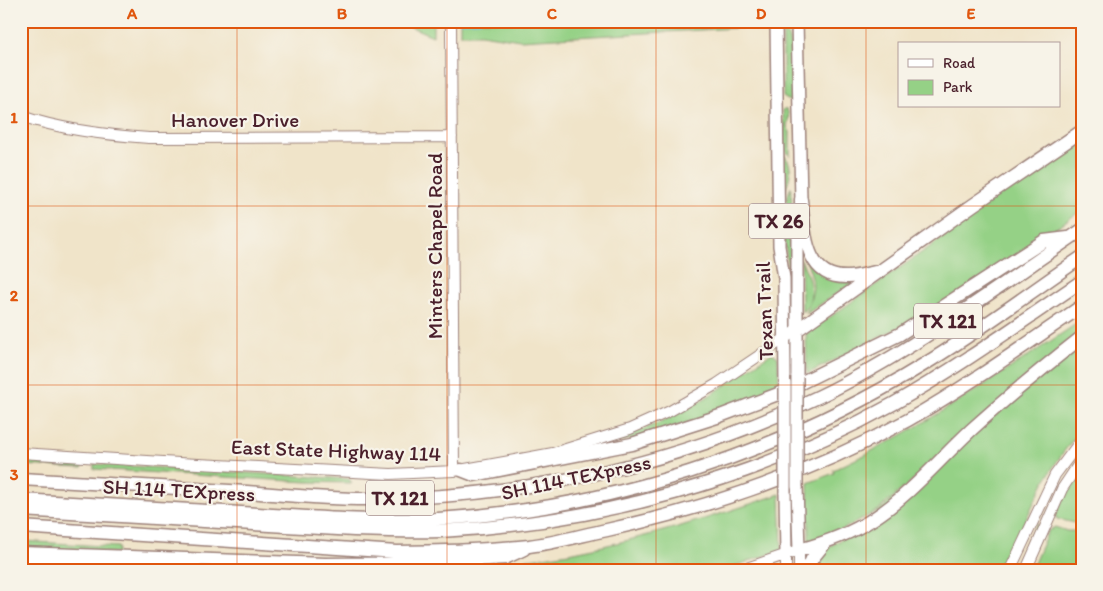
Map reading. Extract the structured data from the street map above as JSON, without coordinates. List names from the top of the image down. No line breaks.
{"streets":{"highway":["TX 121","SH 114 TEXpress"],"main road":["Hanover Drive","TX 26","Minters Chapel Road","Texan Trail","East State Highway 114"]},"crossings":[["Hanover Drive","Minters Chapel Road"],["Minters Chapel Road","East State Highway 114"],["Texan Trail","East State Highway 114"]],"legend":["Road","Park"],"grid":{"columns":["A","B","C","D","E"],"rows":["1","2","3"]}}
